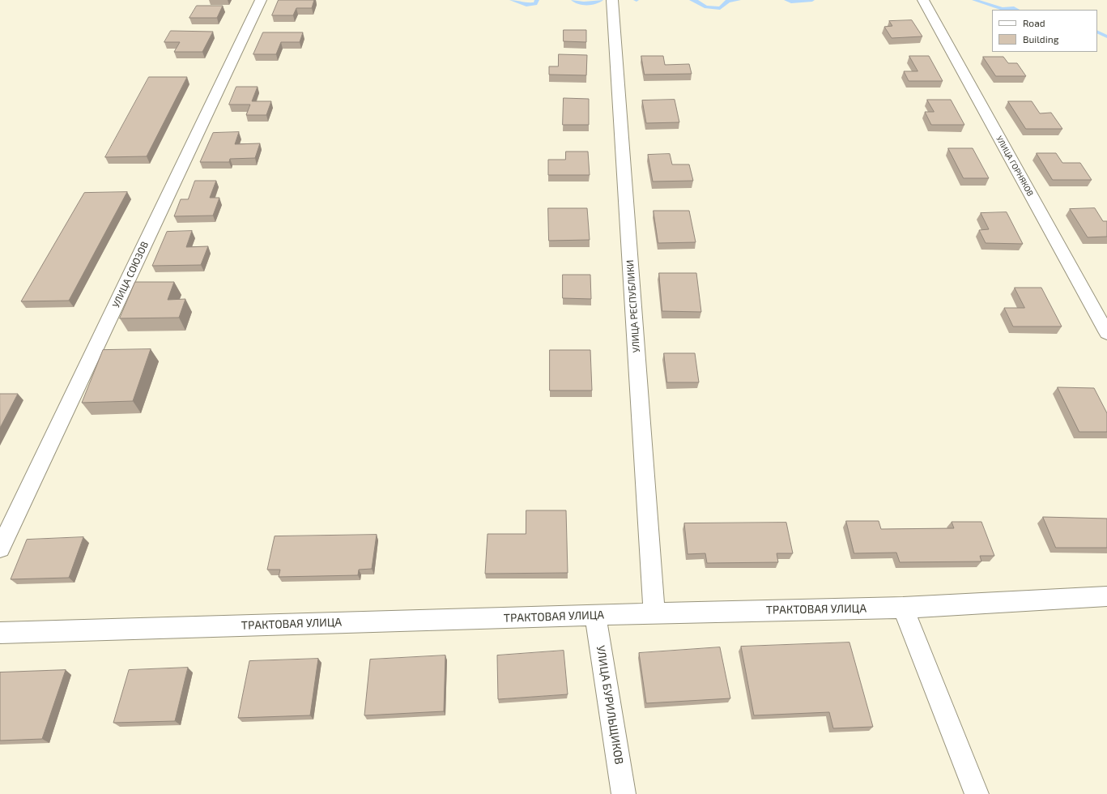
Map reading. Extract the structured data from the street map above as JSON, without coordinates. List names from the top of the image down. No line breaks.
{"streets":{"street":["УЛИЦА ГОРНЯКОВ","УЛИЦА СОЮЗОВ","УЛИЦА РЕСПУБЛИКИ","ТРАКТОВАЯ УЛИЦА","УЛИЦА БУРИЛЬЩИКОВ"]},"crossings":[["УЛИЦА РЕСПУБЛИКИ","ТРАКТОВАЯ УЛИЦА"],["ТРАКТОВАЯ УЛИЦА","УЛИЦА БУРИЛЬЩИКОВ"]],"legend":["Road","Building"]}
